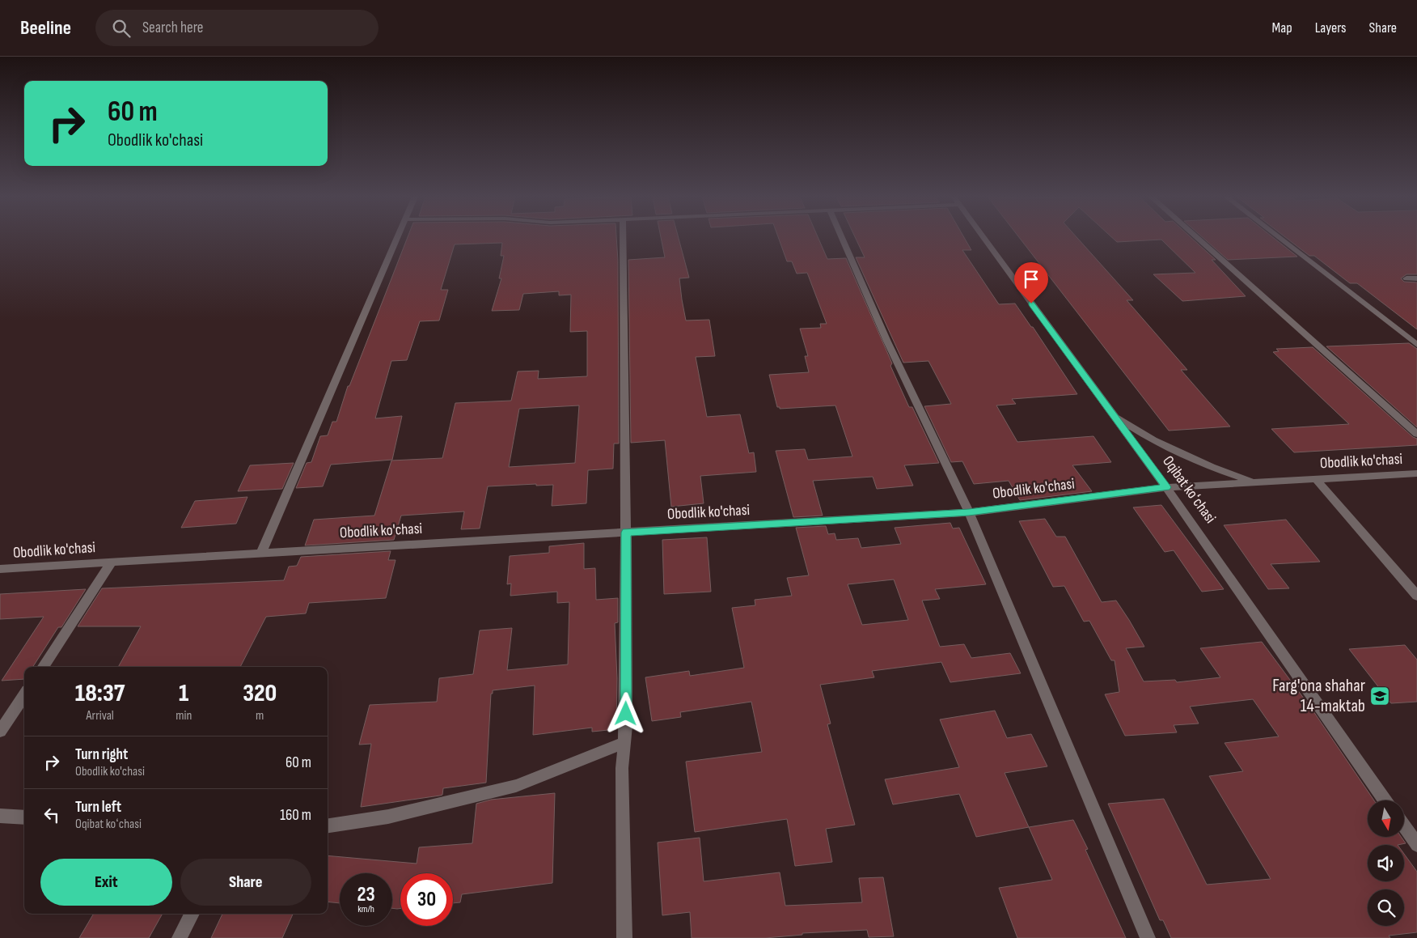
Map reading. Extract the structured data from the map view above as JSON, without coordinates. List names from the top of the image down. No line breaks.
{"streets":{"street":["Obodlik ko'chasi","Oqibat koʻchasi"]},"crossings":[["Obodlik ko'chasi","Oqibat koʻchasi"]],"places":{"school or university":["Farg'ona shahar 14-maktab"]},"north":"bottom","page":{"header":"Beeline","search":"Search here","nav":["Map","Layers","Share"],"turn":["60 m","Obodlik ko'chasi"],"eta":["18:37","Arrival","1","min","320","m"],"list":[{"name":"Turn right","note":"Obodlik ko'chasi","value":"60 m"},{"name":"Turn left","note":"Oqibat koʻchasi","value":"160 m"}],"buttons":["Exit","Share"],"speed":"23 km/h","limit":"30"}}
